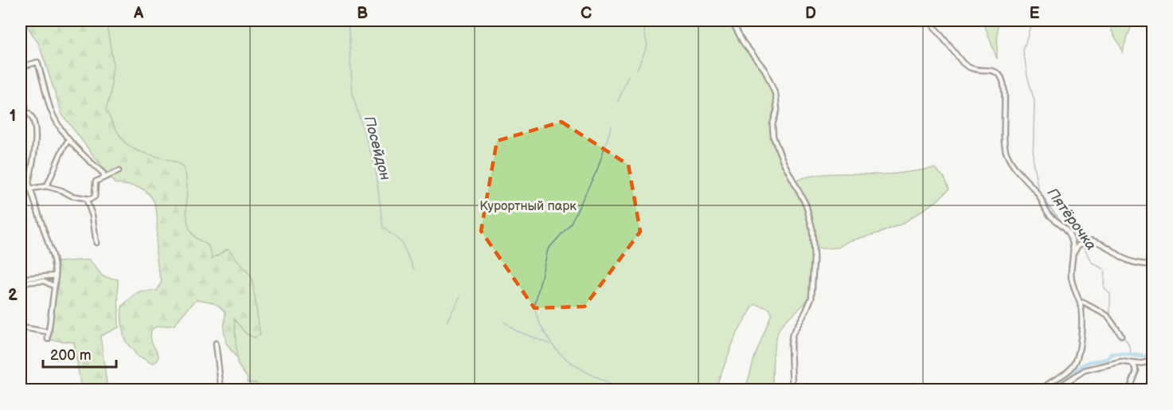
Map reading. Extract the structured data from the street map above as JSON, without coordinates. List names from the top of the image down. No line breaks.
{"water":["Посейдон","Пятёрочка"],"parks":["Курортный парк"],"scale_bar":"200 m","grid":{"columns":["A","B","C","D","E"],"rows":["1","2"]}}
